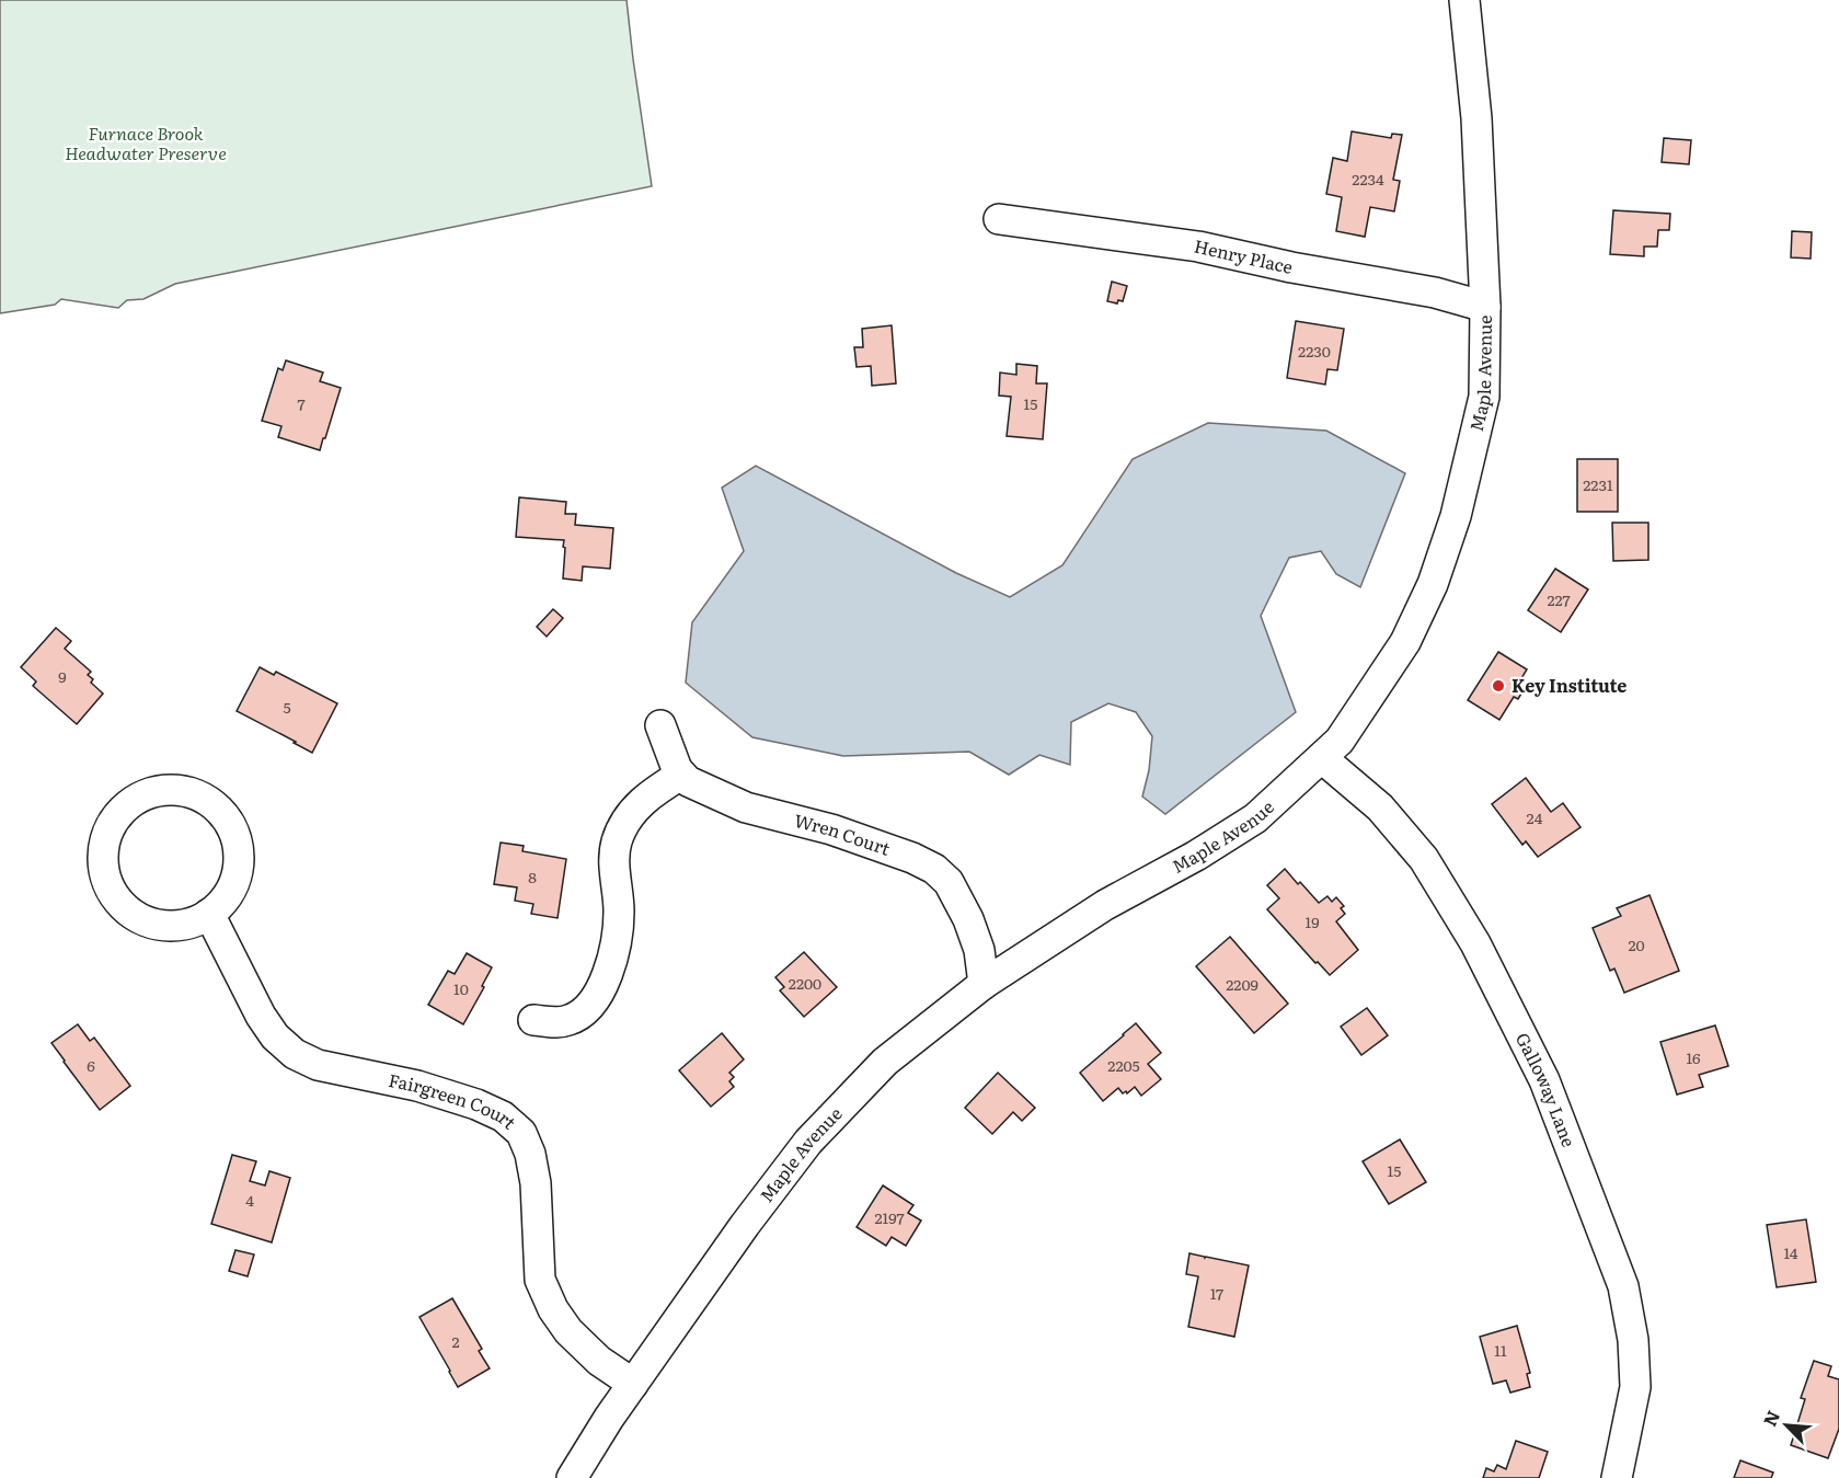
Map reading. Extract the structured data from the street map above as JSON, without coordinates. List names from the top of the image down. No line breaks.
{"streets":{"street":["Henry Place","Maple Avenue","Wren Court","Galloway Lane","Fairgreen Court"]},"crossings":[["Henry Place","Maple Avenue"],["Maple Avenue","Wren Court"],["Maple Avenue","Galloway Lane"],["Maple Avenue","Fairgreen Court"]],"parks":["Furnace Brook Headwater Preserve"],"places":["Key Institute"],"house_numbers":["2234","2230","7","15","2231","227","9","5","24","8","19","20","2200","2209","10","16","6","2205","15","4","2197","14","17","2","11"],"north":"top left"}
